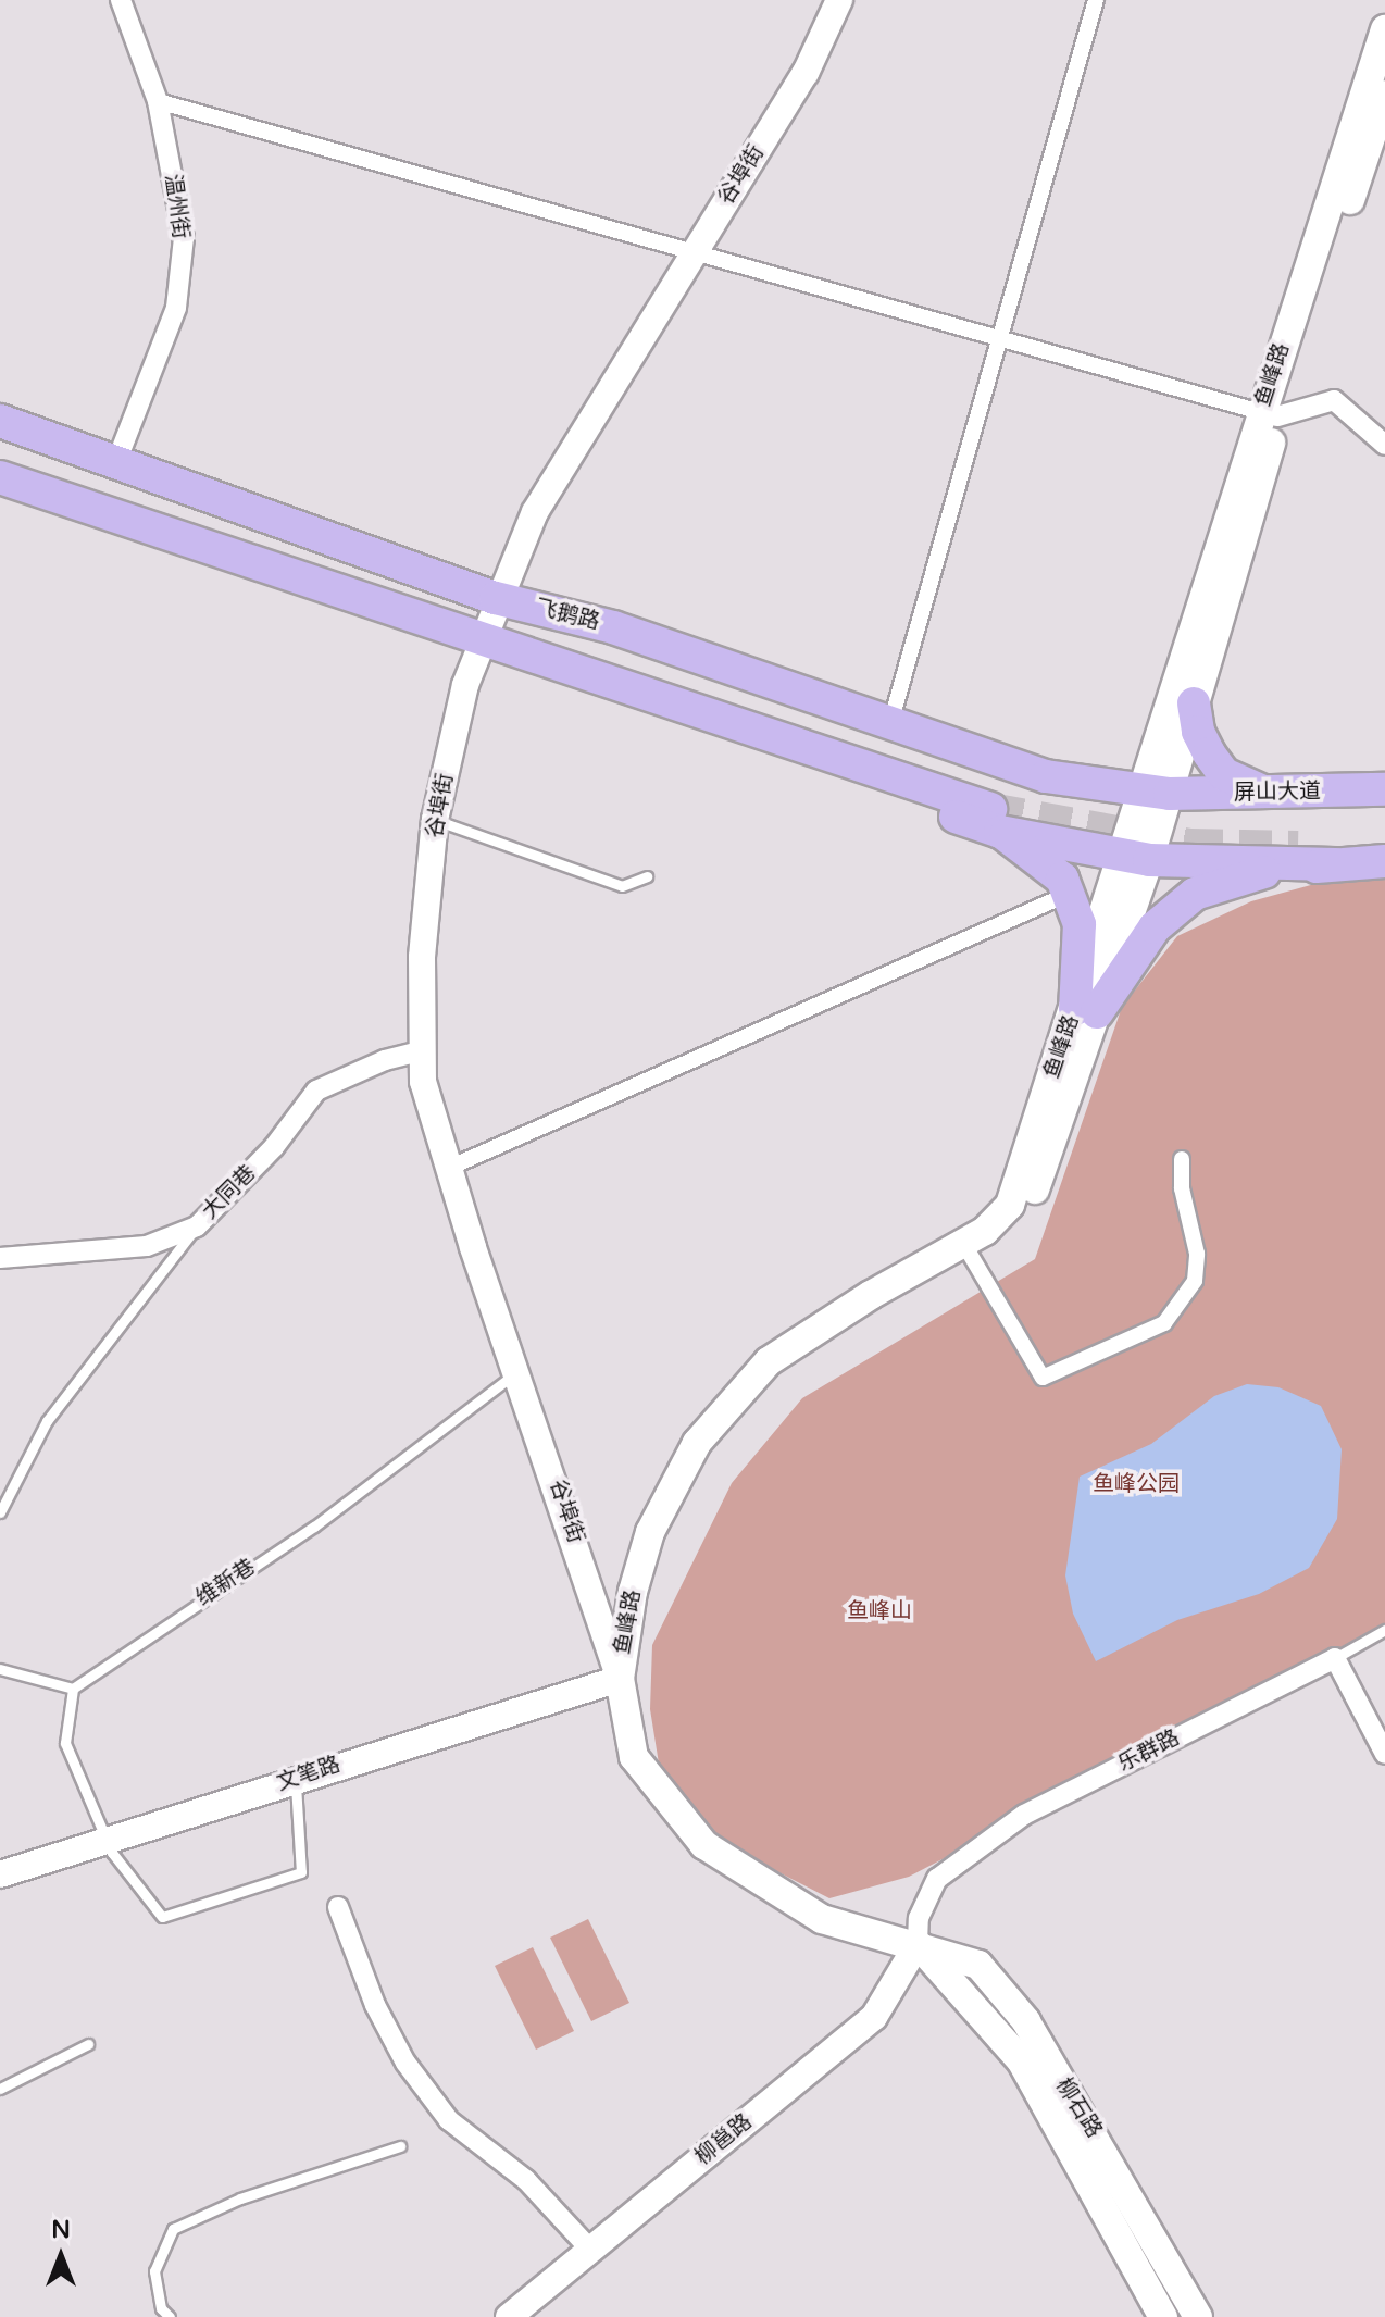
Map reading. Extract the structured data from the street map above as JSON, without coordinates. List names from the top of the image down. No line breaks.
{"streets":{"main road":["鱼峰路","飞鹅路","屏山大道","柳石路"],"street":["谷埠街","温州街","大同巷","乐群路","文笔路","柳邕路"],"lane":["维新巷"]},"crossings":[["谷埠街","鱼峰路"],["谷埠街","飞鹅路"],["谷埠街","大同巷"],["谷埠街","维新巷"],["谷埠街","文笔路"],["谷埠街","柳石路"],["温州街","飞鹅路"],["鱼峰路","飞鹅路"],["鱼峰路","屏山大道"],["鱼峰路","文笔路"],["鱼峰路","柳石路"],["飞鹅路","屏山大道"],["乐群路","柳石路"],["乐群路","柳邕路"],["文笔路","柳石路"],["柳石路","柳邕路"]],"parks":["鱼峰公园","鱼峰山"],"north":"top"}
